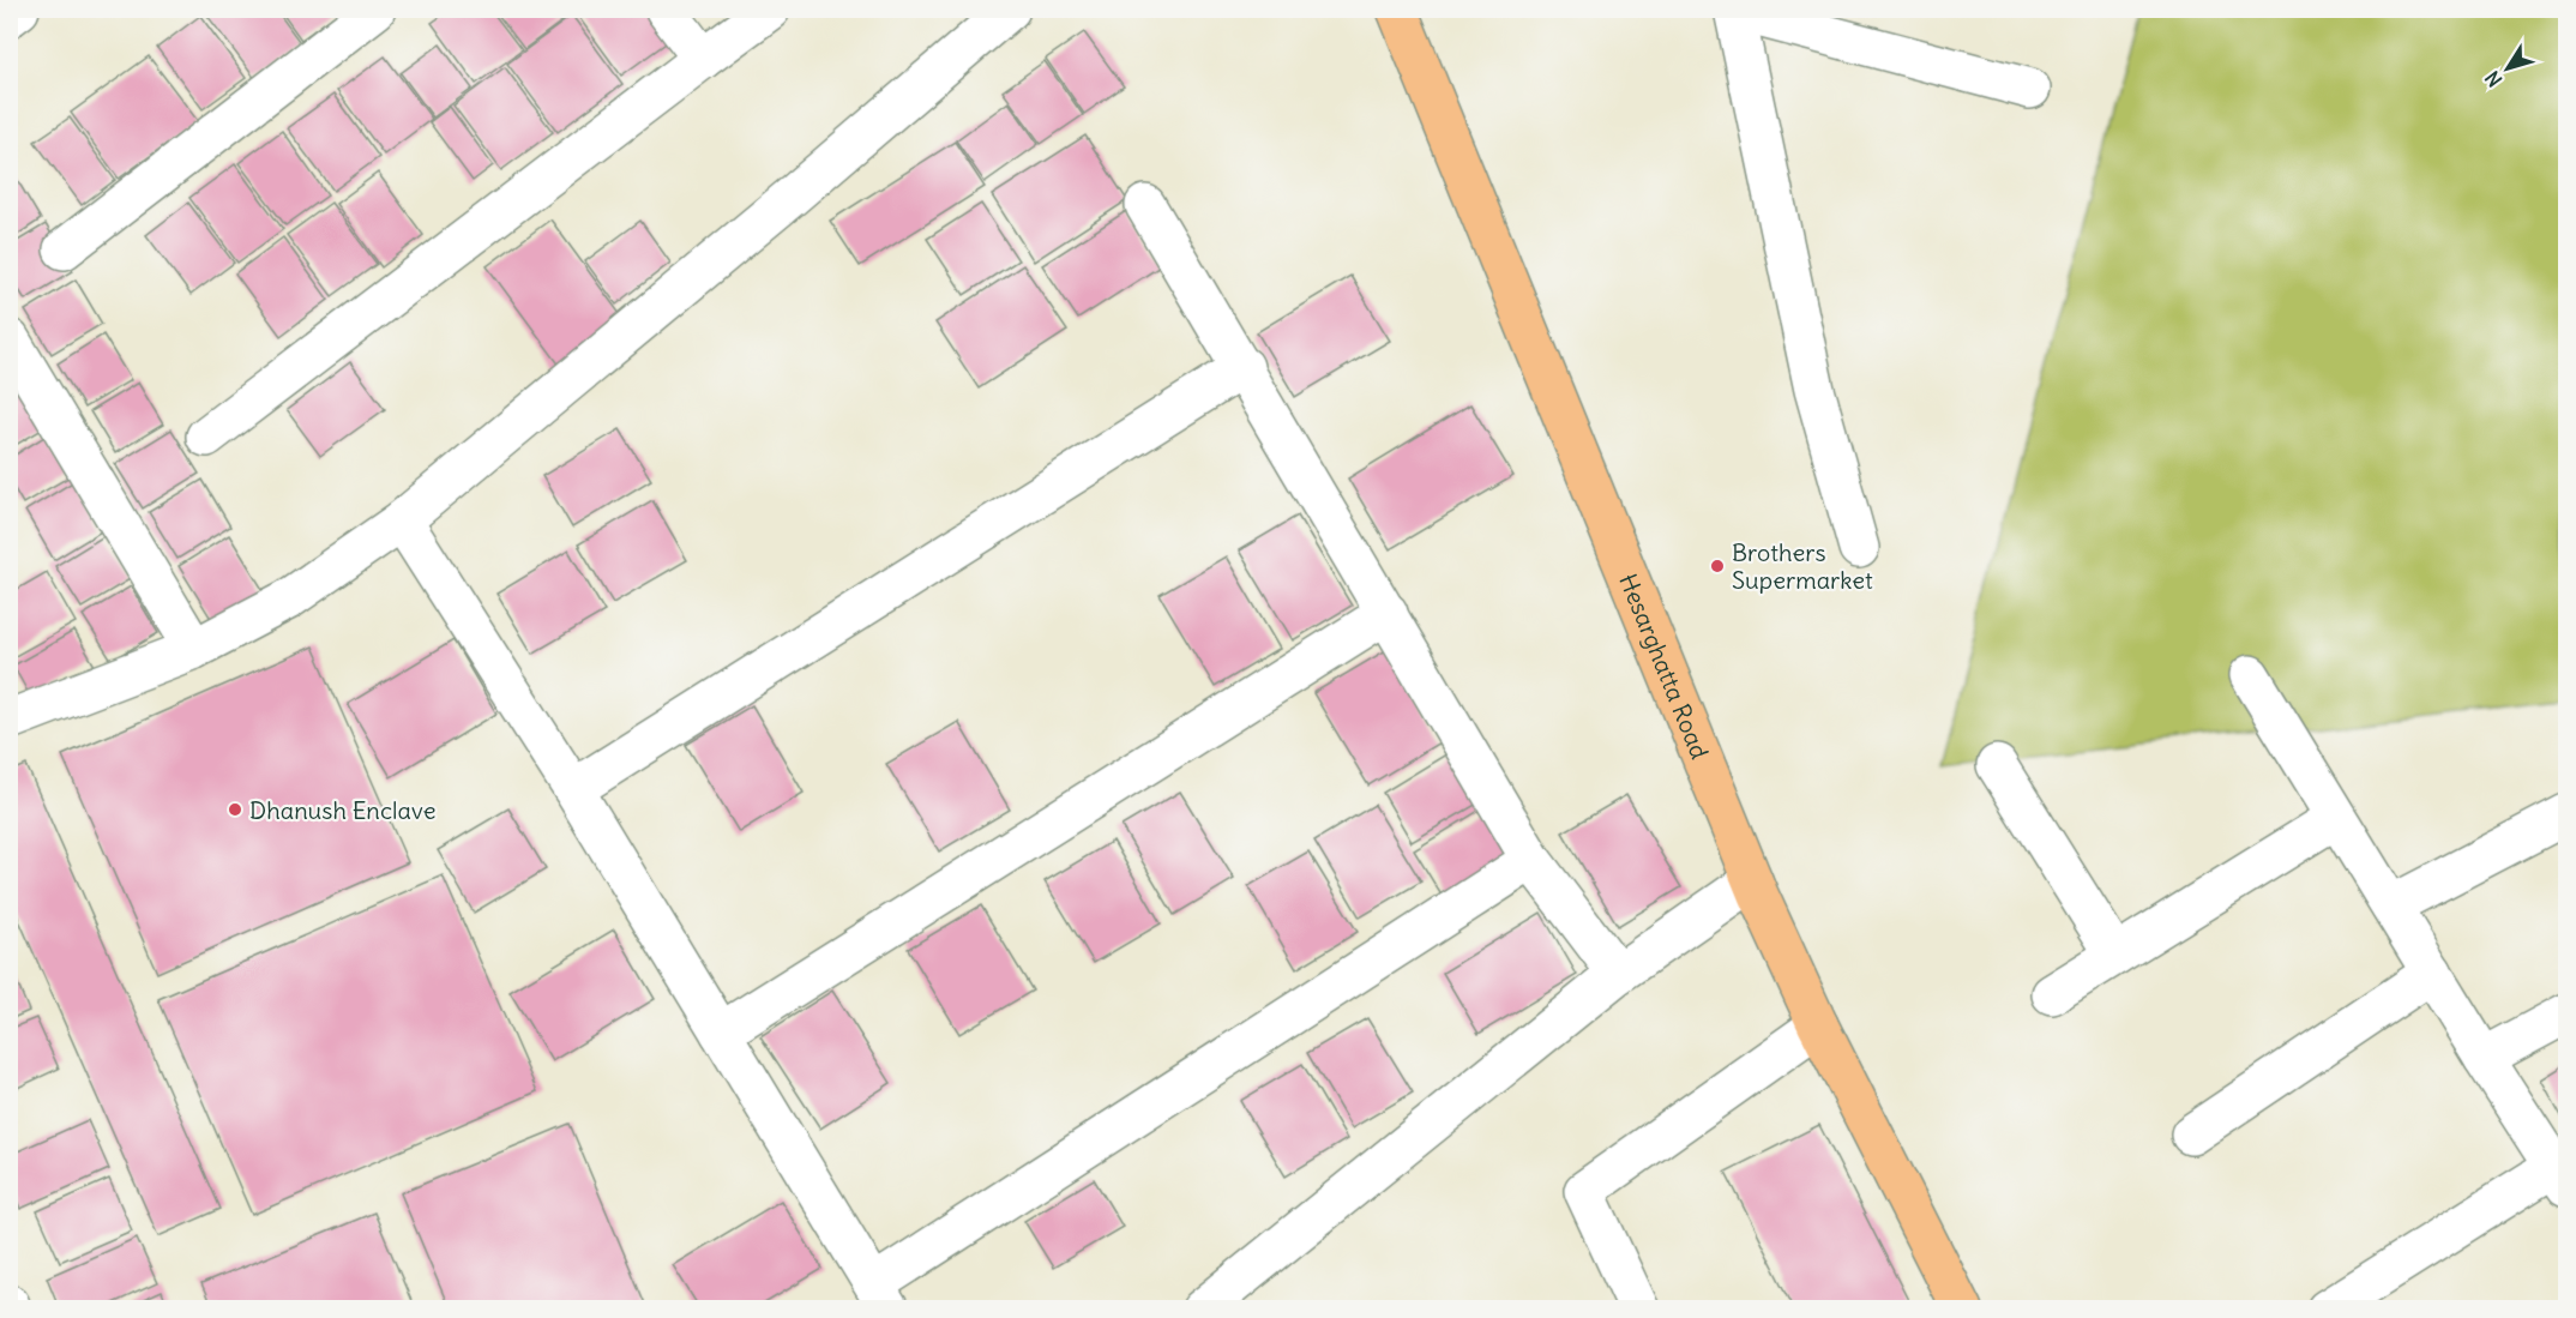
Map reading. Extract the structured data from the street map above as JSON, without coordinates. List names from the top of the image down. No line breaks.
{"streets":{"main road":["Hesarghatta Road"]},"places":["Brothers Supermarket","Dhanush Enclave"],"north":"bottom left"}
